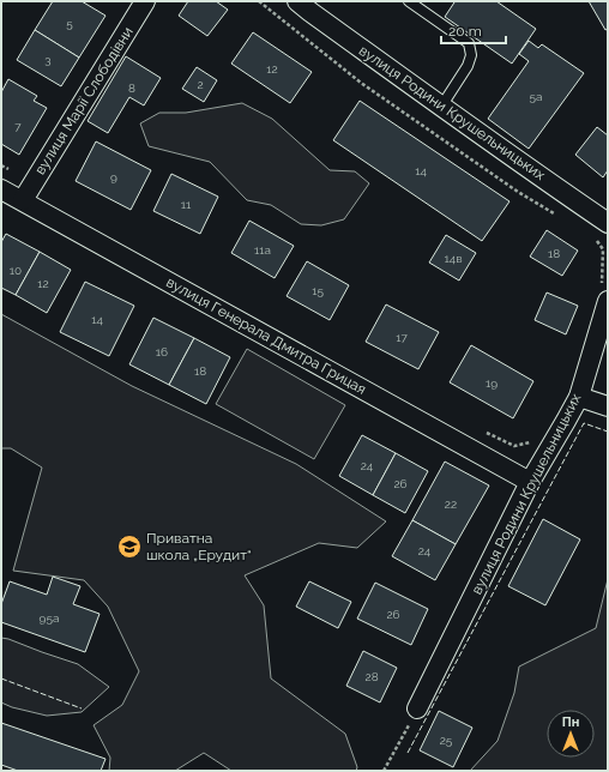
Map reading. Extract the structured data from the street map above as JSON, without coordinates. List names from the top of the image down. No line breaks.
{"streets":{"street":["вулиця Марії Слободівни","вулиця Родини Крушельницьких","вулиця Генерала Дмитра Грицая"]},"crossings":[["вулиця Марії Слободівни","вулиця Генерала Дмитра Грицая"],["вулиця Родини Крушельницьких","вулиця Генерала Дмитра Грицая"]],"places":{"school or university":["Приватна школа „Ерудит“"]},"house_numbers":["5","3","12","2","8","5а","7","14","9","11","11а","18","14в","10","12","15","14","17","16","18","19","24","26","22","24","26","95а","28","25"],"scale_bar":"20 m","north":"top"}
